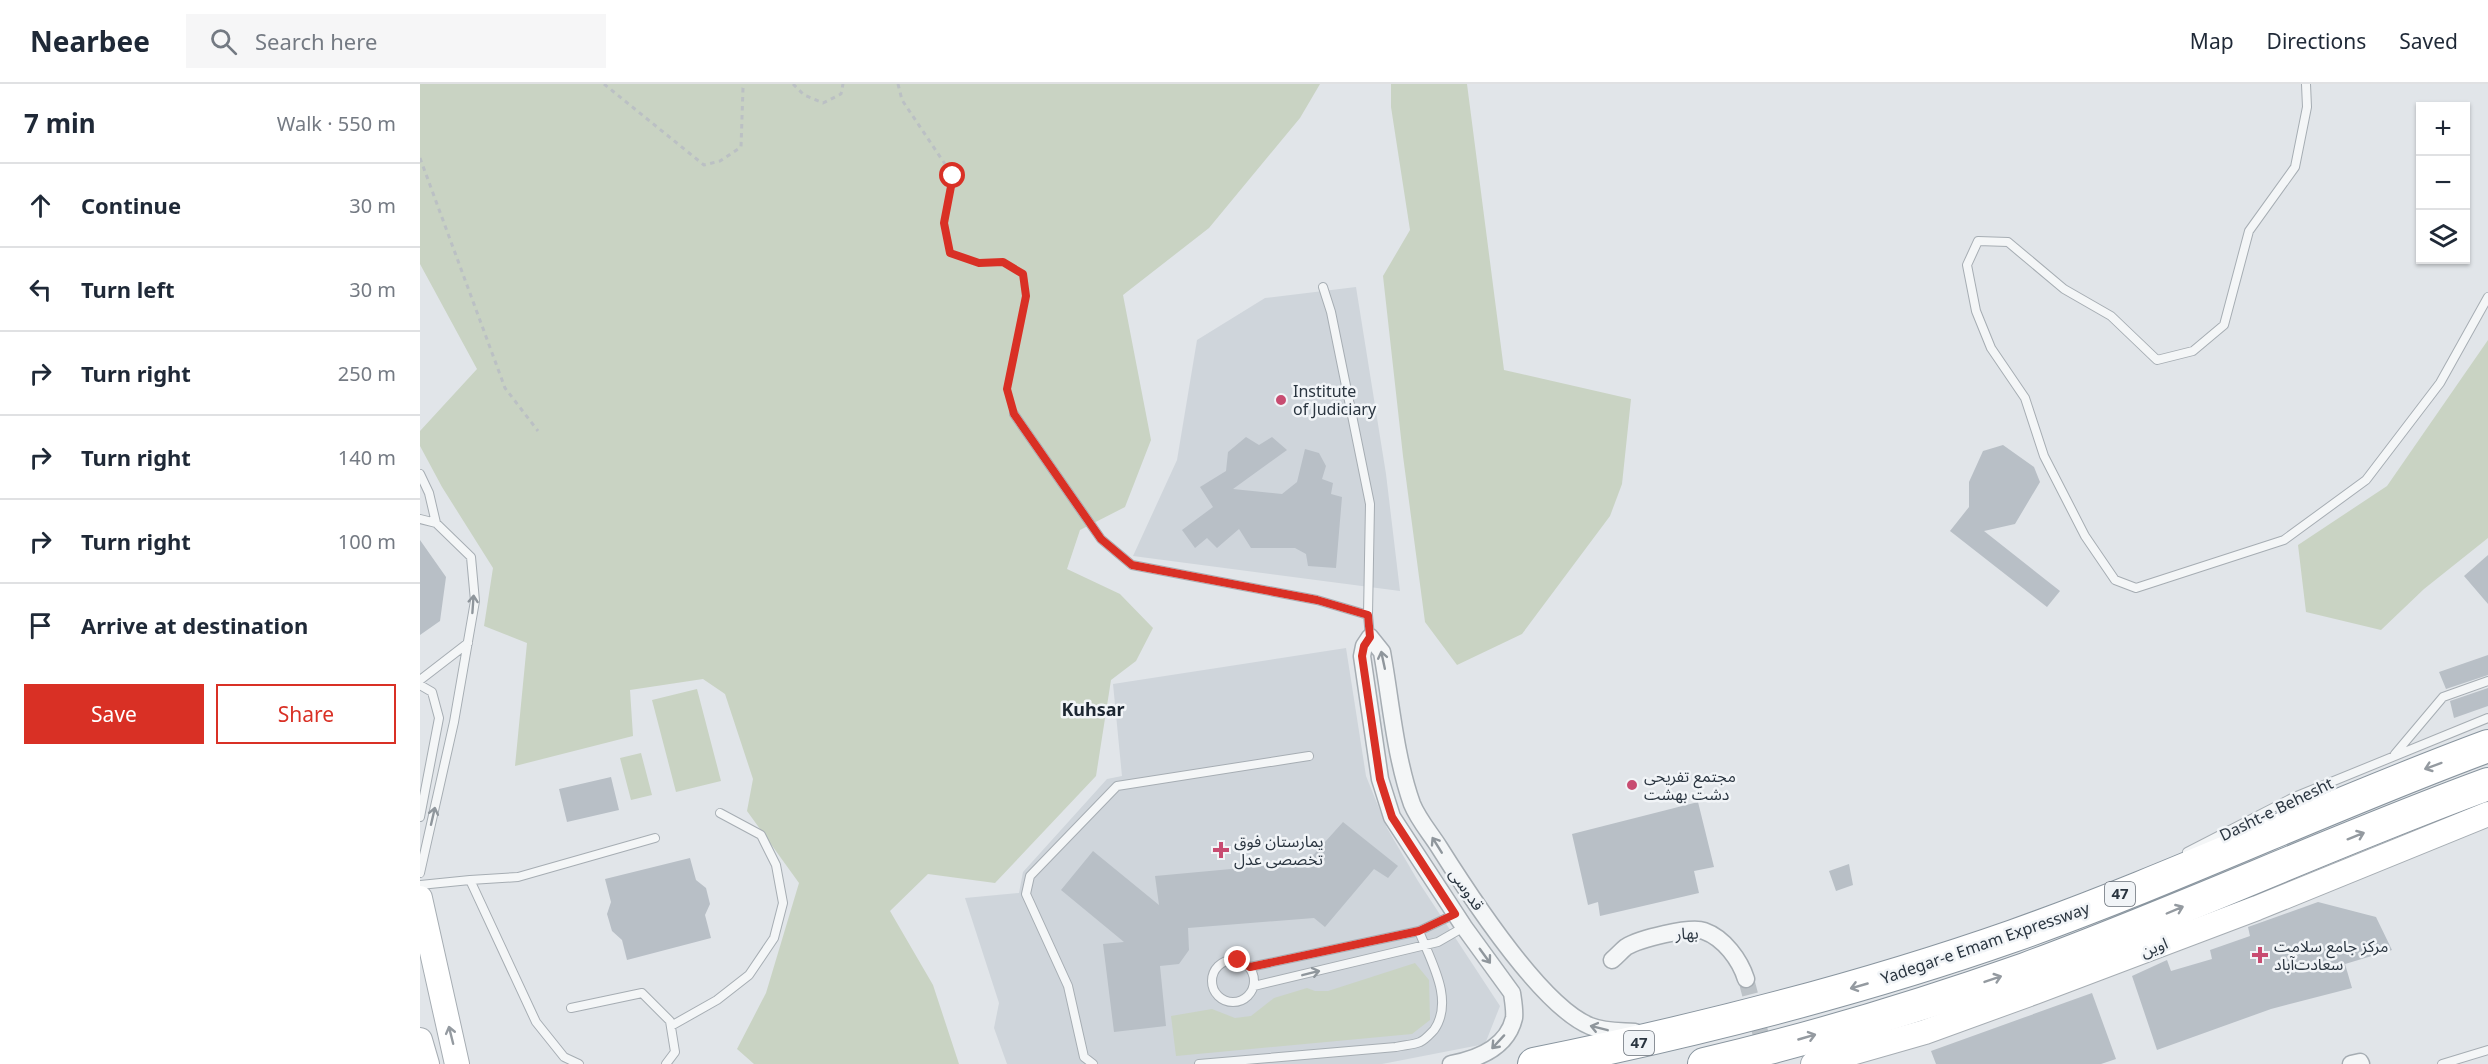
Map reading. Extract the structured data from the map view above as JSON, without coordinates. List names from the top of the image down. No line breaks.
{"streets":{"highway":["47","Yadegar-e Emam Expressway"],"street":["قدوسی","بهار","اوین"],"lane":["Dasht-e Behesht"]},"crossings":[["قدوسی","Yadegar-e Emam Expressway"]],"districts":["Kuhsar"],"places":{"other":["Institute of Judiciary","مجتمع تفریحی دشت بهشت"],"health":["یمارستان فوق تخصصی عدل","مرکز جامع سلامت سعادت‌آباد"]},"page":{"header":"Nearbee","search":"Search here","nav":["Map","Directions","Saved"],"heading":["7 min","Walk · 550 m"],"map_buttons":["+","−"],"list":[["Continue","30 m"],["Turn left","30 m"],["Turn right","250 m"],["Turn right","140 m"],["Turn right","100 m"],"Arrive at destination"],"buttons":["Save","Share"]}}
